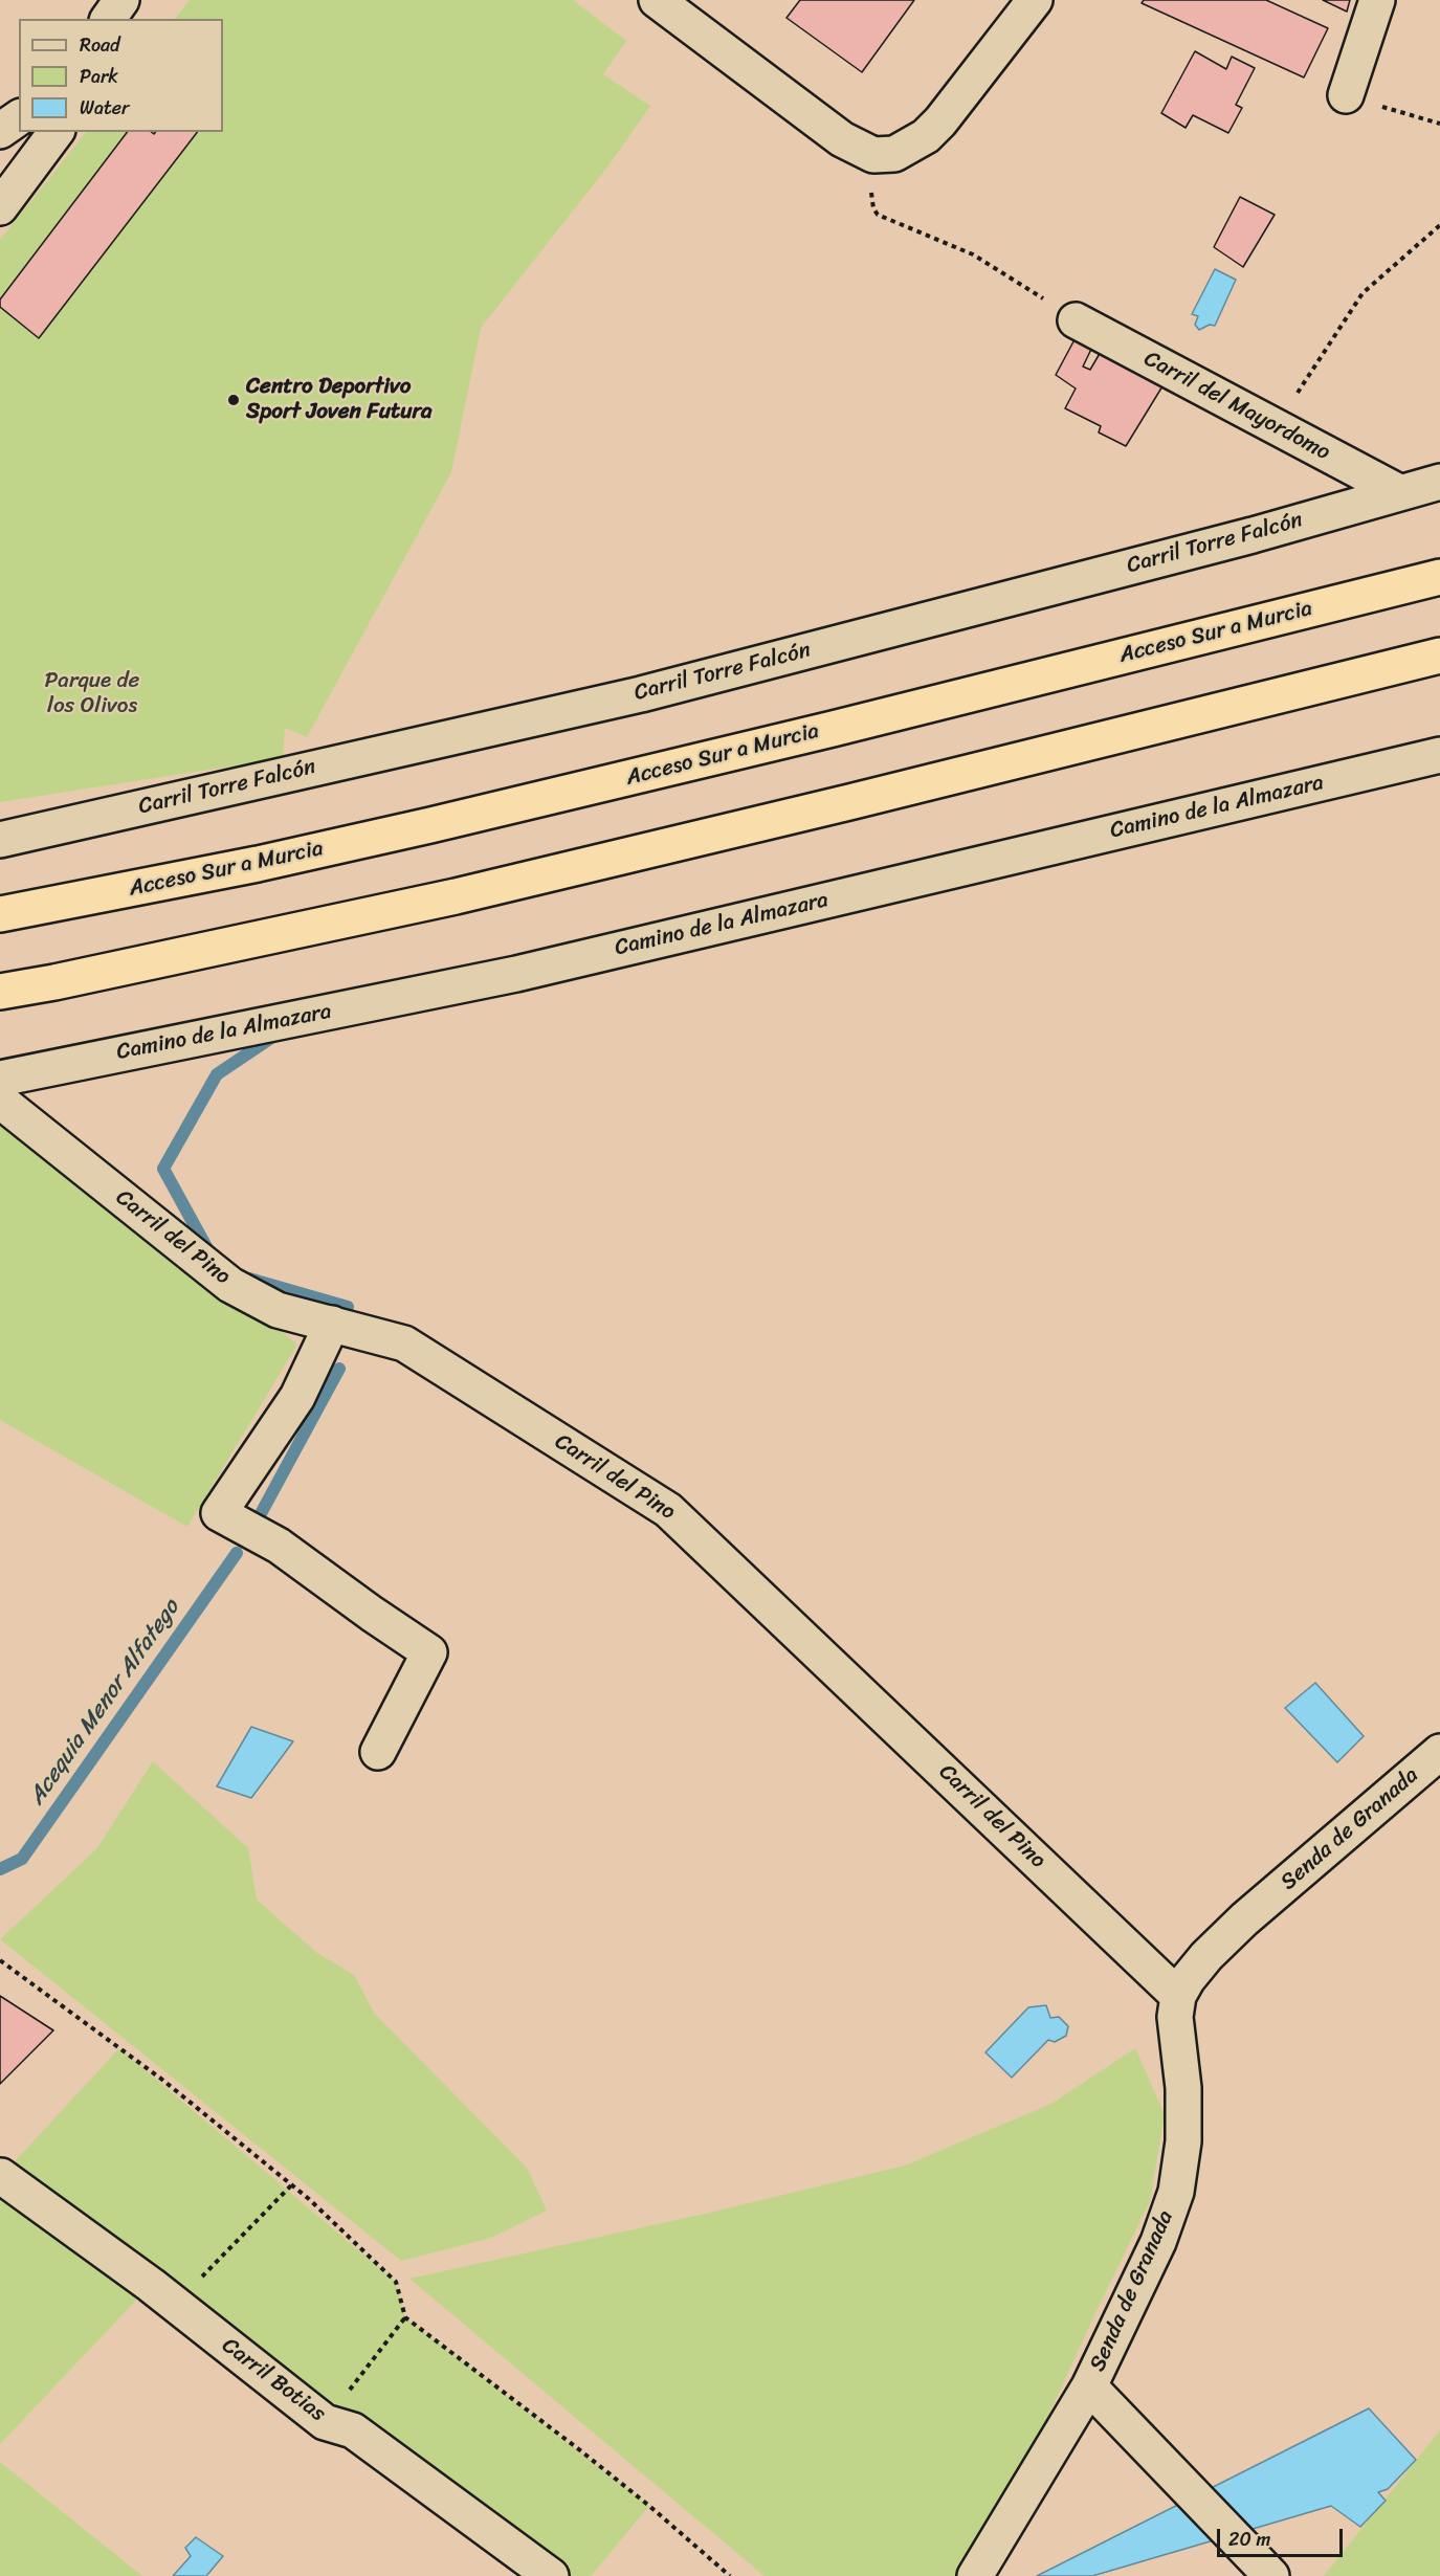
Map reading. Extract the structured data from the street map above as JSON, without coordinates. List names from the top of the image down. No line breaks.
{"streets":{"highway":["Acceso Sur a Murcia"],"street":["Carril del Mayordomo","Carril Torre Falcón","Camino de la Almazara","Carril del Pino","Senda de Granada","Carril Botias"]},"crossings":[["Carril del Mayordomo","Carril Torre Falcón"],["Carril del Pino","Senda de Granada"]],"water":["Acequia Menor Alfatego"],"parks":["Parque de los Olivos"],"places":["Centro Deportivo Sport Joven Futura"],"legend":["Road","Park","Water"],"scale_bar":"20 m"}
